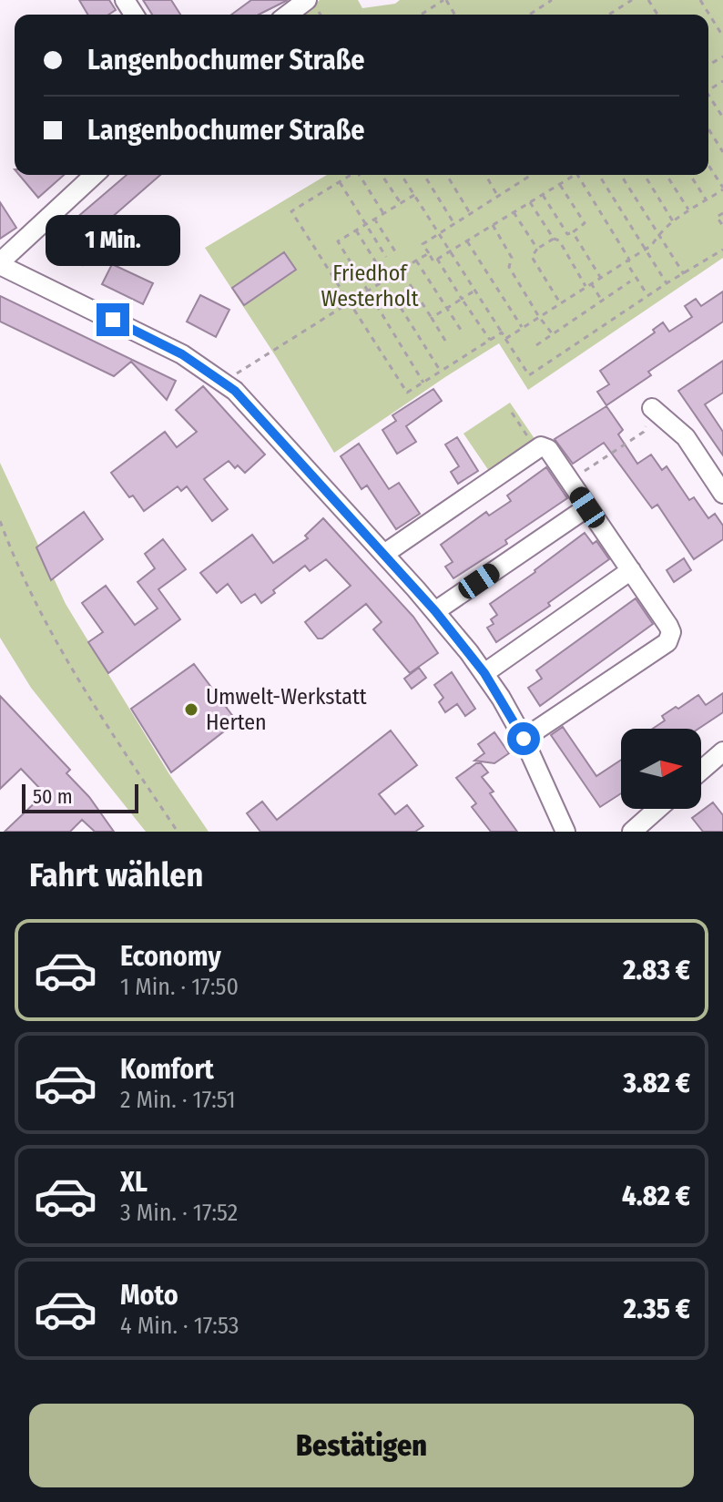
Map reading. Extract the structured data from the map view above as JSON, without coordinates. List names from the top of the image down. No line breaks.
{"parks":["Friedhof Westerholt"],"places":["Umwelt-Werkstatt Herten"],"scale_bar":"50 m","north":"right","page":{"banner":["Langenbochumer Straße","Langenbochumer Straße"],"bubble":"1 Min.","scale":"50 m","heading":"Fahrt wählen","list":[{"name":"Economy","note":"1 Min. · 17:50","value":"2.83 €"},{"name":"Komfort","note":"2 Min. · 17:51","value":"3.82 €"},{"name":"XL","note":"3 Min. · 17:52","value":"4.82 €"},{"name":"Moto","note":"4 Min. · 17:53","value":"2.35 €"}],"buttons":"Bestätigen"}}
